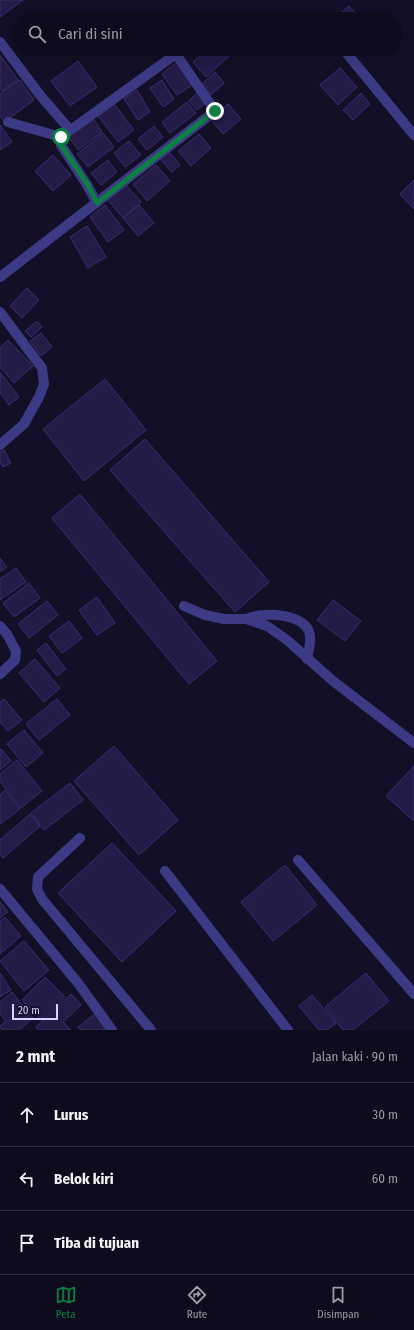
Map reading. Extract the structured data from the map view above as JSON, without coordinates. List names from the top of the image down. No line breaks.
{"scale_bar":"20 m","page":{"search":"Cari di sini","scale":"20 m","heading":["2 mnt","Jalan kaki · 90 m"],"list":[["Lurus","30 m"],["Belok kiri","60 m"],"Tiba di tujuan"],"nav":["Peta","Rute","Disimpan"]}}
